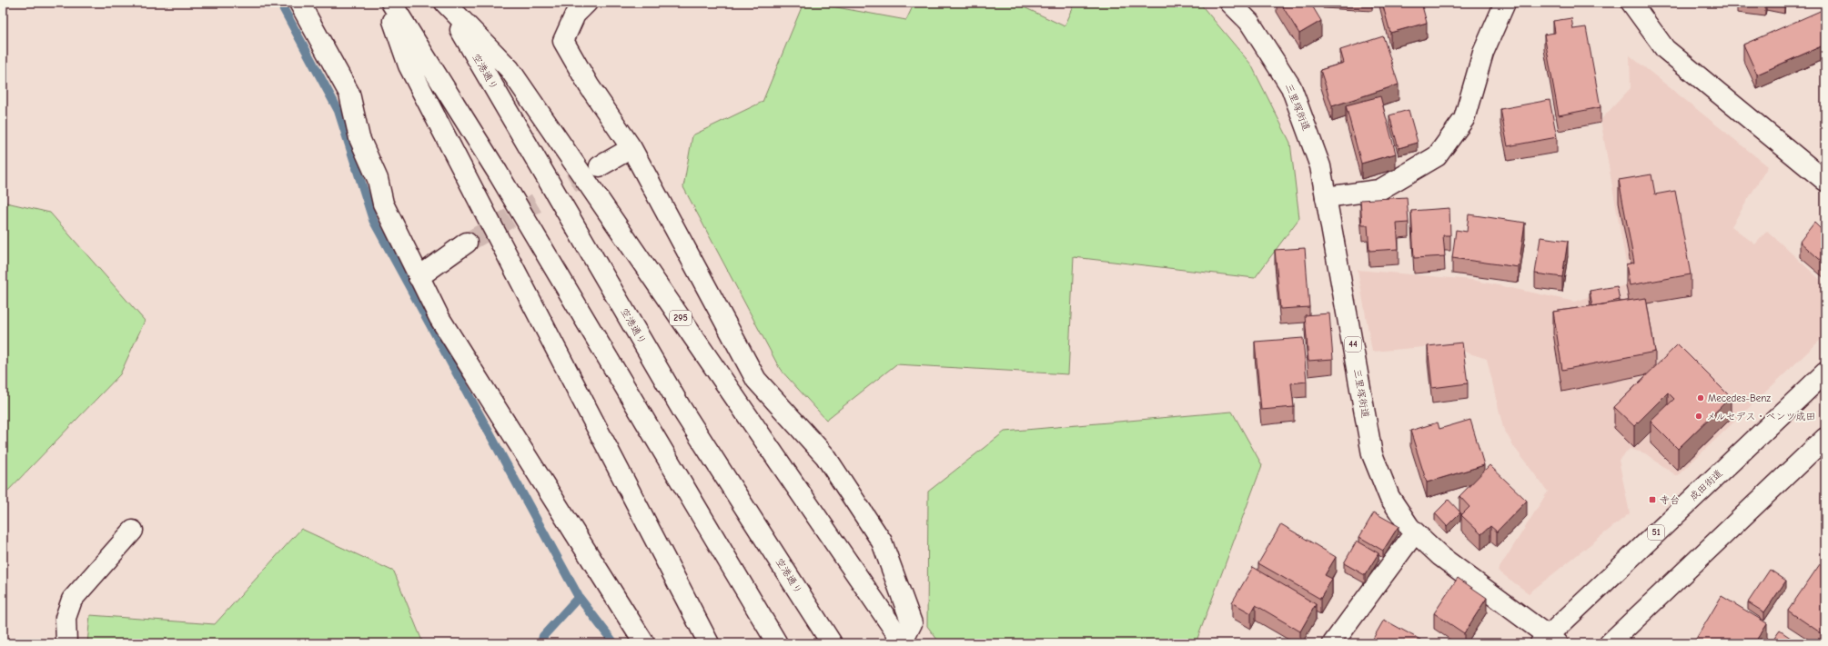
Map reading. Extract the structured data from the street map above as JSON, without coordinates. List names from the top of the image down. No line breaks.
{"streets":{"main road":["空港通り","三里塚街道","295","44","成田街道","51"]},"crossings":[["空港通り","295"],["三里塚街道","成田街道"]],"places":{"other":["Mecedes-Benz","メルセデス・ベンツ成田"],"transit":["寺台"]}}
